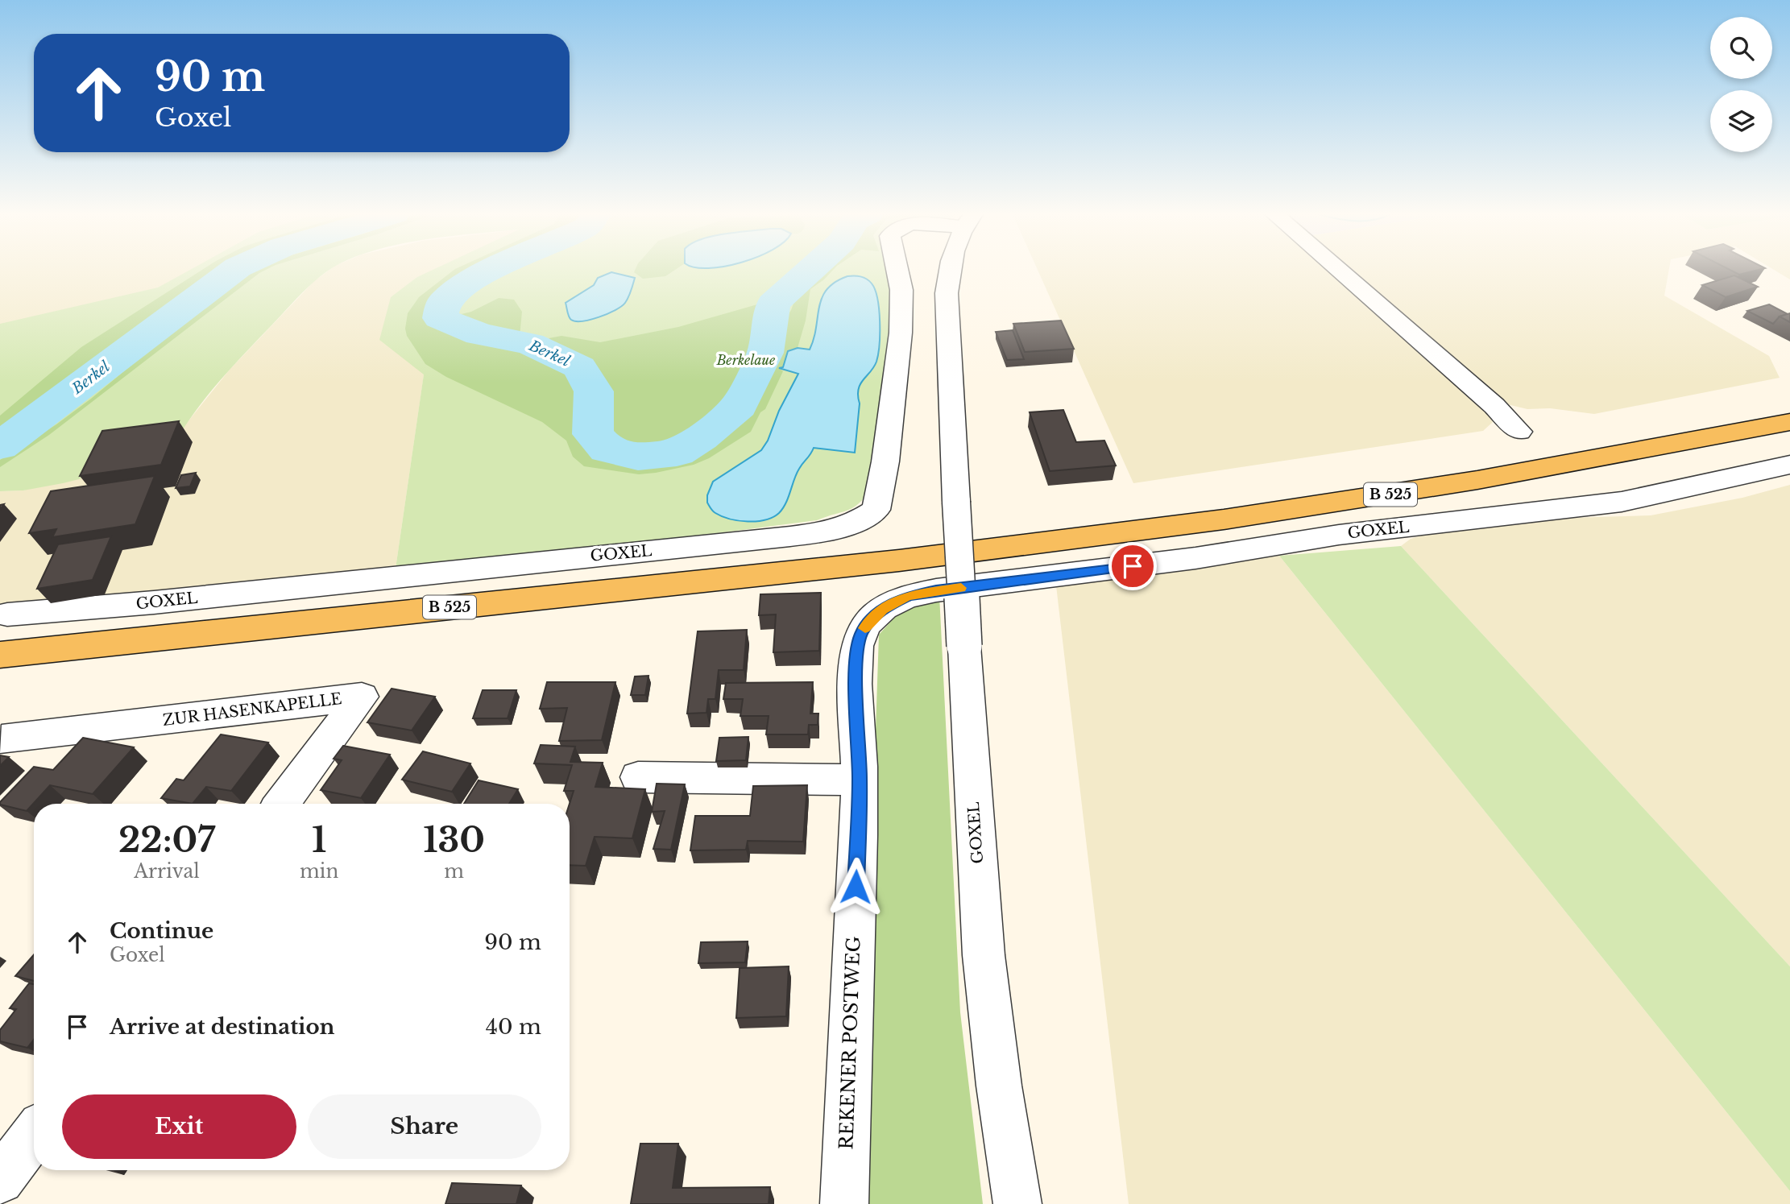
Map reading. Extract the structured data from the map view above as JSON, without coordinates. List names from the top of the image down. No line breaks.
{"streets":{"main road":["B 525"],"street":["GOXEL","ZUR HASENKAPELLE","REKENER POSTWEG"]},"crossings":[["GOXEL","REKENER POSTWEG"]],"water":["Berkel"],"parks":["Berkelaue"],"page":{"turn":["90 m","Goxel"],"eta":["22:07","Arrival","1","min","130","m"],"list":[{"name":"Continue","note":"Goxel","value":"90 m"},{"name":"Arrive at destination","value":"40 m"}],"buttons":["Exit","Share"]}}
